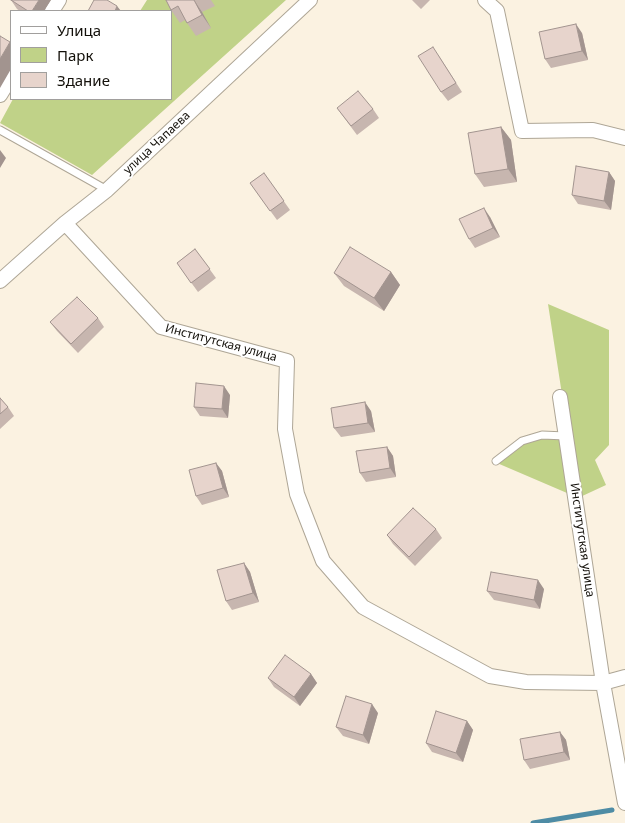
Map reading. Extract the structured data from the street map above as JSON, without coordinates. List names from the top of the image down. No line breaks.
{"streets":{"street":["улица Чапаева","Институтская улица"]},"crossings":[["улица Чапаева","Институтская улица"]],"legend":["Улица","Парк","Здание"]}
